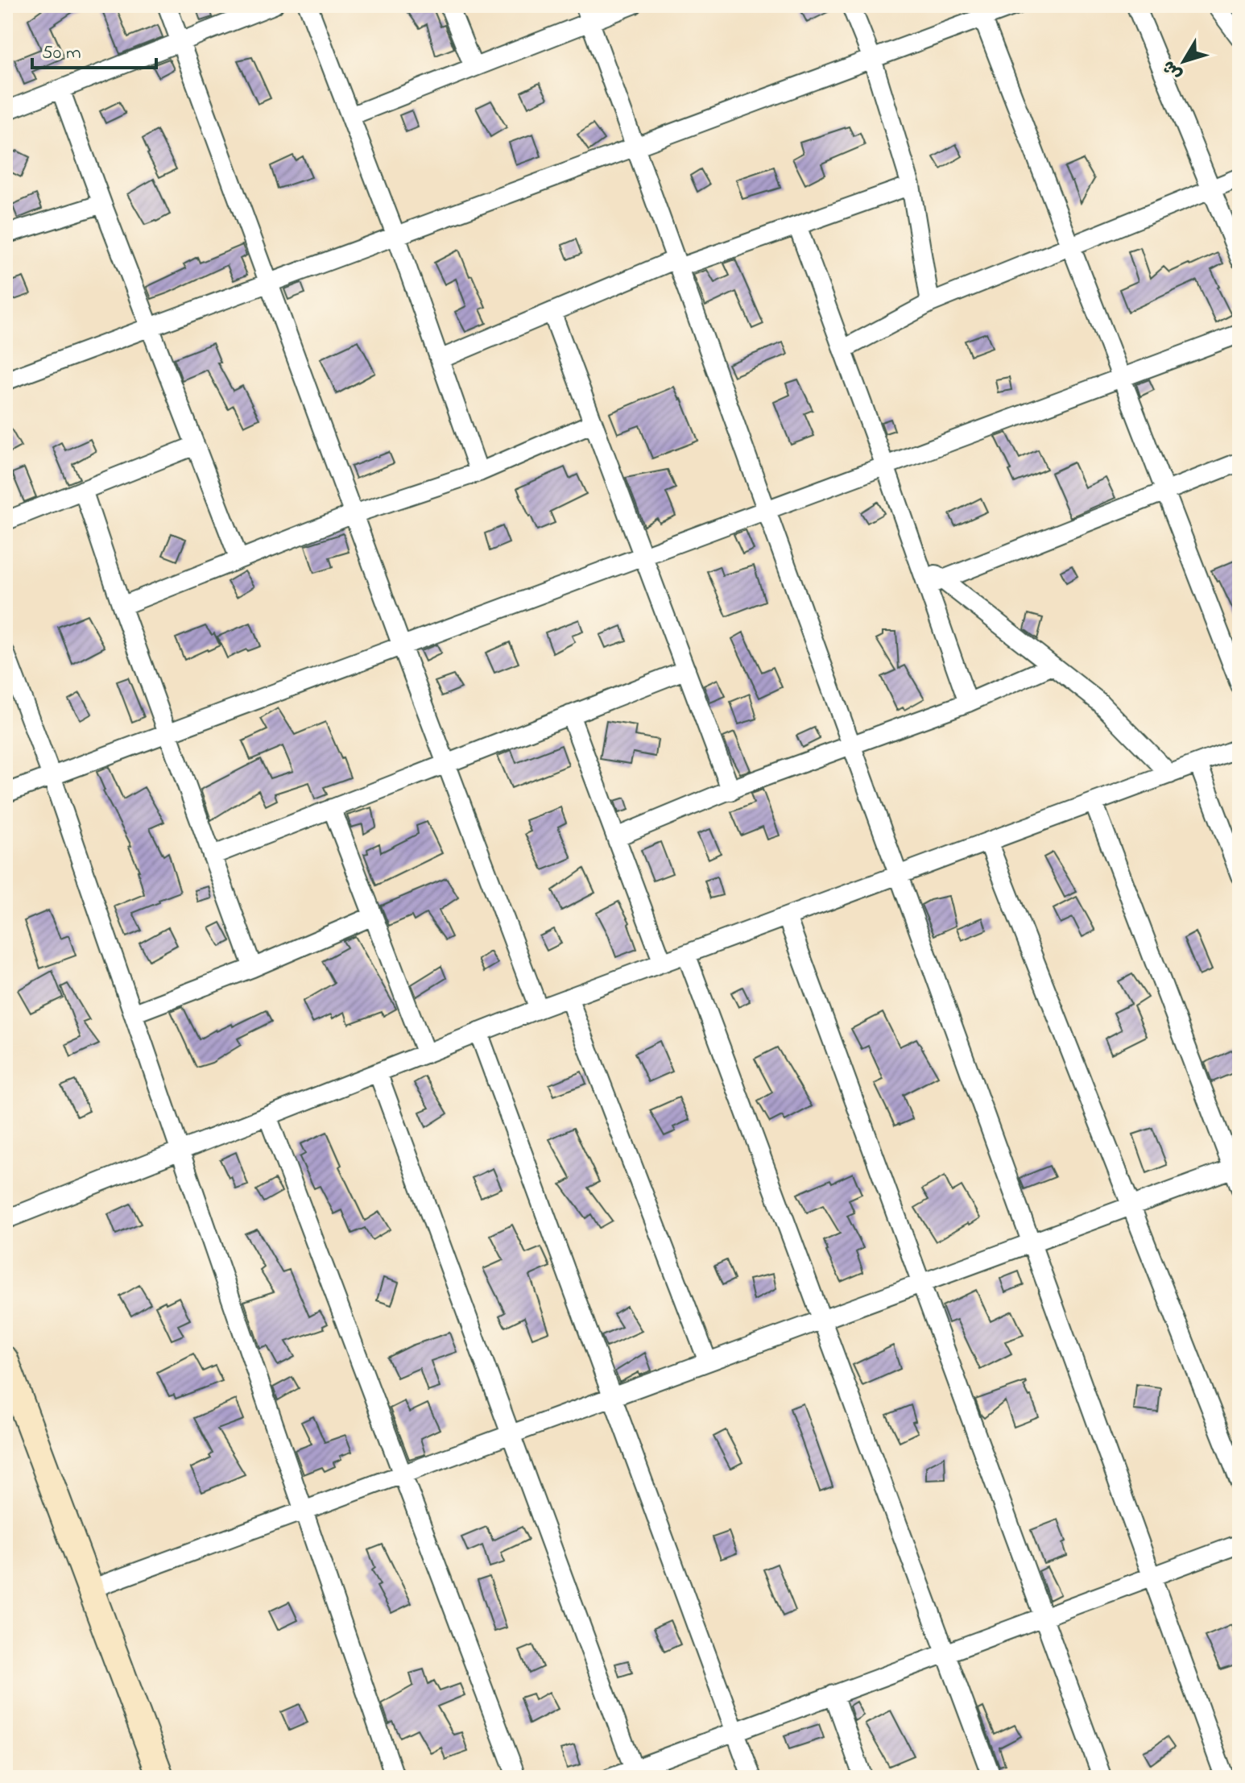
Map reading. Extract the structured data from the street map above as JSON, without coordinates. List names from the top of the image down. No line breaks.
{"scale_bar":"50 m","north":"bottom left"}
